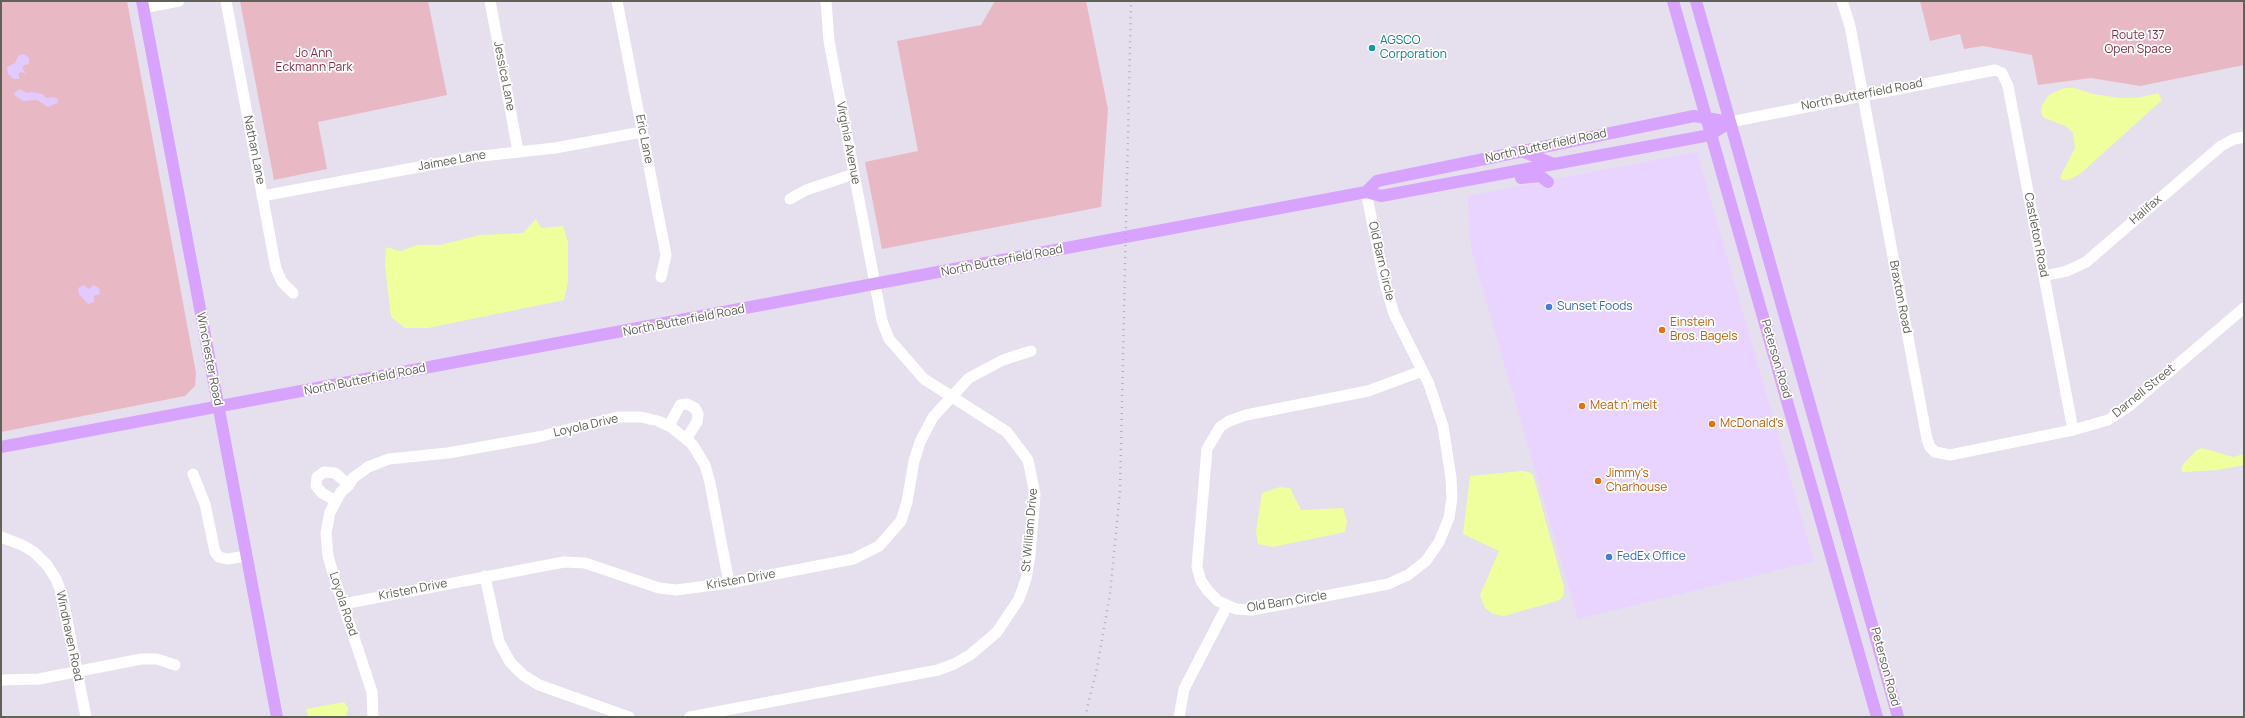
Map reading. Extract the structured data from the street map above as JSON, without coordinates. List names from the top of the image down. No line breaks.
{"streets":{"main road":["North Butterfield Road","Winchester Road","Peterson Road"],"street":["Jessica Lane","Eric Lane","Virginia Avenue","Nathan Lane","Jaimee Lane","Halifax","Castleton Road","Old Barn Circle","Braxton Road","Darnell Street","Loyola Drive","St William Drive","Kristen Drive","Loyola Road","Windhaven Road"]},"crossings":[["Jessica Lane","Jaimee Lane"],["North Butterfield Road","Virginia Avenue"],["North Butterfield Road","Castleton Road"],["North Butterfield Road","Old Barn Circle"],["North Butterfield Road","Braxton Road"],["North Butterfield Road","Winchester Road"],["North Butterfield Road","Peterson Road"],["North Butterfield Road","St William Drive"],["Eric Lane","Jaimee Lane"],["Virginia Avenue","St William Drive"],["Nathan Lane","Jaimee Lane"],["Halifax","Castleton Road"],["Castleton Road","Darnell Street"],["Braxton Road","Darnell Street"],["Loyola Drive","Kristen Drive"],["Loyola Drive","Loyola Road"],["St William Drive","Kristen Drive"],["Kristen Drive","Loyola Road"]],"parks":["Route 137 Open Space","Jo Ann Eckmann Park"],"places":["AGSCO Corporation","Sunset Foods","Einstein Bros. Bagels","Meat n' melt","McDonald's","Jimmy's Charhouse","FedEx Office"]}
